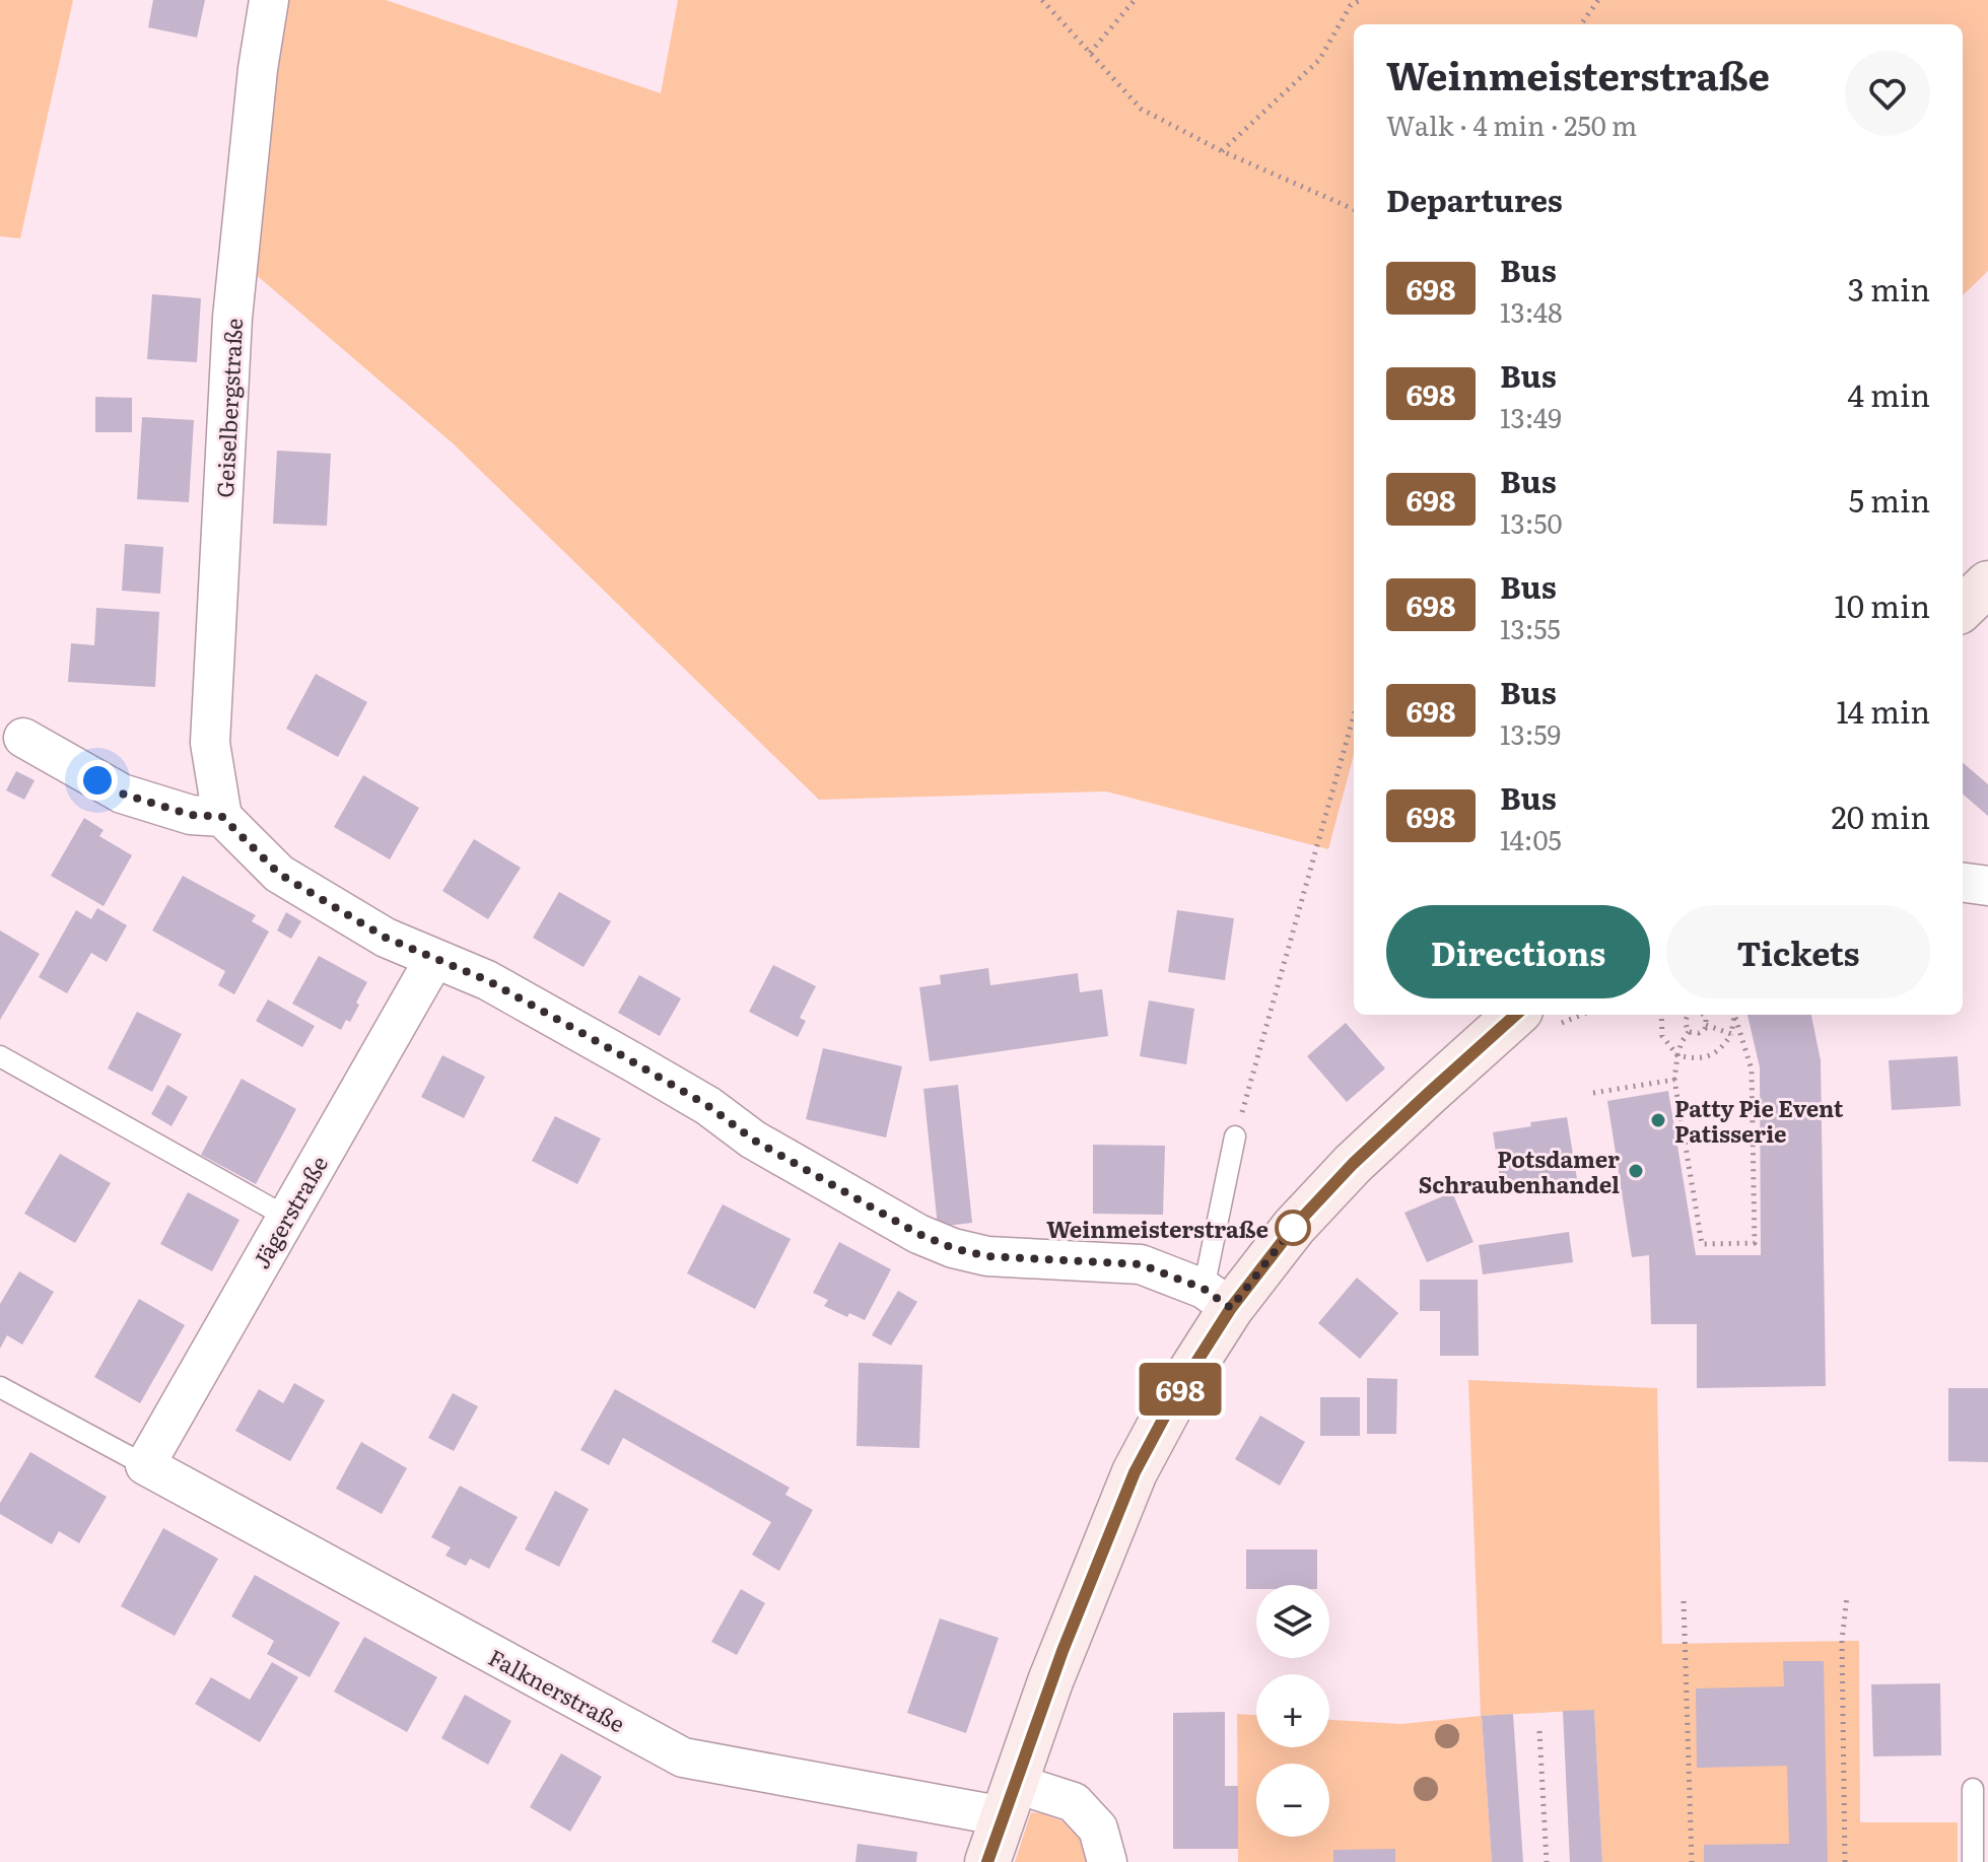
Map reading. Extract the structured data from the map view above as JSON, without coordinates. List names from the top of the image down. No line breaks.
{"streets":{"street":["Geiselbergstraße","Jägerstraße","Falknerstraße"]},"crossings":[["Jägerstraße","Falknerstraße"]],"places":["Patty Pie Event Patisserie","Potsdamer Schraubenhandel","Weinmeisterstraße"],"lines":["bus line 698"],"page":{"on_map":"698","heading":[["Weinmeisterstraße","Walk · 4 min · 250 m"],"Departures"],"list":[{"mark":"698","name":"Bus","note":"13:48","value":"3 min"},{"mark":"698","name":"Bus","note":"13:49","value":"4 min"},{"mark":"698","name":"Bus","note":"13:50","value":"5 min"},{"mark":"698","name":"Bus","note":"13:55","value":"10 min"},{"mark":"698","name":"Bus","note":"13:59","value":"14 min"},{"mark":"698","name":"Bus","note":"14:05","value":"20 min"}],"buttons":["Directions","Tickets"],"map_buttons":["+","−"]}}
